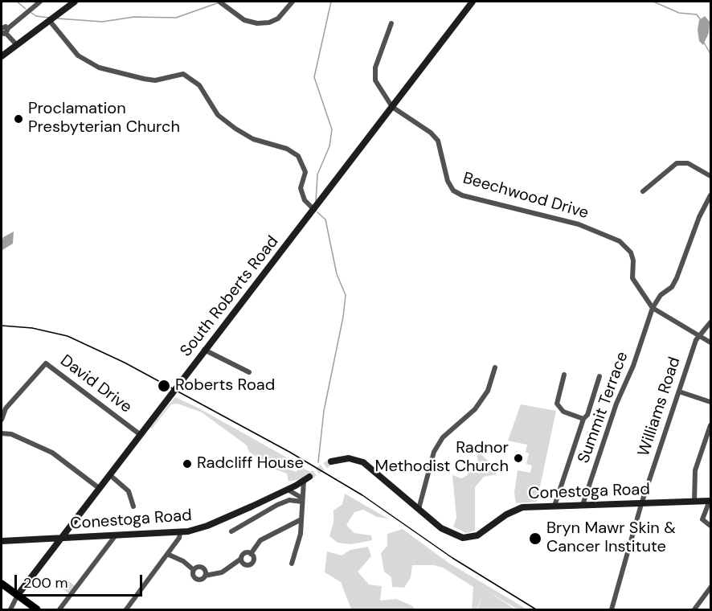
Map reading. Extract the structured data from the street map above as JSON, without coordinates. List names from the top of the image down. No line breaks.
{"streets":{"main road":["South Roberts Road","Conestoga Road"],"street":["Beechwood Drive","David Drive","Williams Road","Summit Terrace"]},"crossings":[["Beechwood Drive","South Roberts Road"],["Beechwood Drive","Summit Terrace"],["South Roberts Road","David Drive"],["South Roberts Road","Conestoga Road"],["Williams Road","Conestoga Road"],["Summit Terrace","Conestoga Road"]],"places":["Proclamation Presbyterian Church","Roberts Road","Radnor Methodist Church","Radcliff House","Bryn Mawr Skin & Cancer Institute"],"scale_bar":"200 m"}
